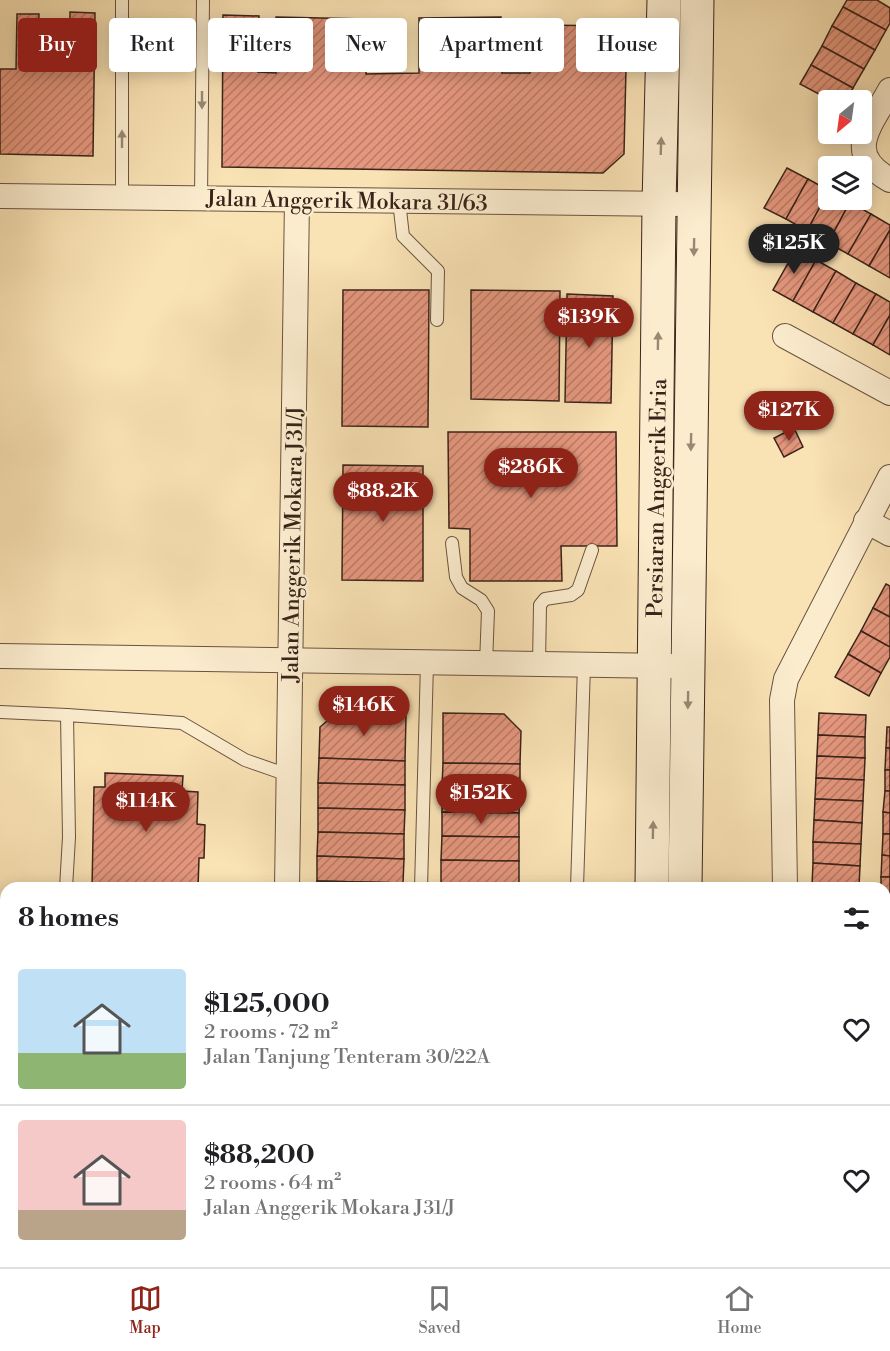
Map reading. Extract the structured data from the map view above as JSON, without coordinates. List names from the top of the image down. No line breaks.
{"streets":{"street":["Jalan Anggerik Mokara 31/63","Persiaran Anggerik Eria","Jalan Anggerik Mokara J31/J"]},"crossings":[["Jalan Anggerik Mokara 31/63","Persiaran Anggerik Eria"],["Jalan Anggerik Mokara 31/63","Jalan Anggerik Mokara J31/J"]],"north":"bottom left","page":{"chip":["Buy","Rent","Filters","New","Apartment","House"],"price":["$125K","$139K","$127K","$286K","$88.2K","$146K","$152K","$114K"],"heading":"8 homes","list":[{"name":"$125,000","note":"2 rooms · 72 m² · Jalan Tanjung Tenteram 30/22A"},{"name":"$88,200","note":"2 rooms · 64 m² · Jalan Anggerik Mokara J31/J"}],"tabs":["Map","Saved","Home"]}}
